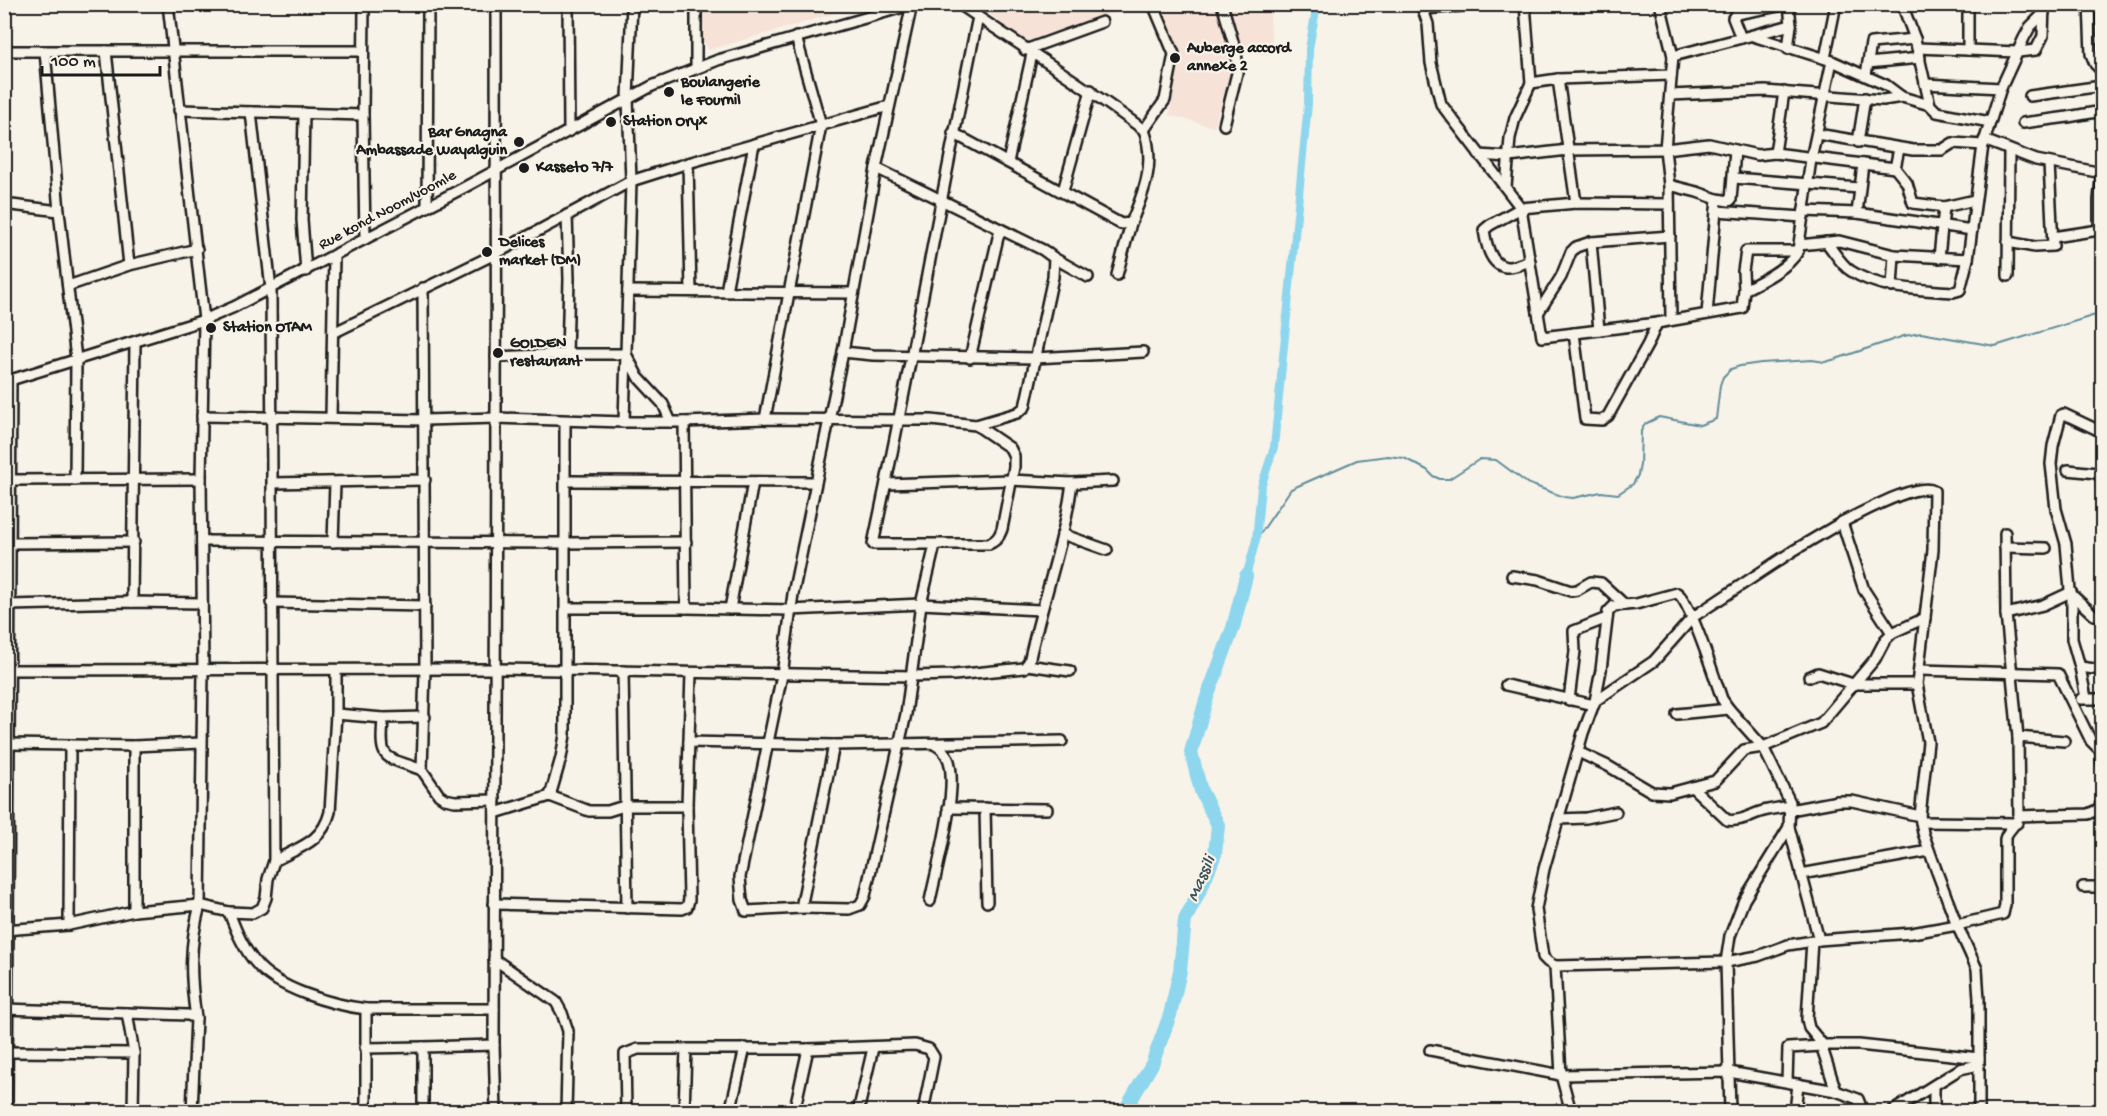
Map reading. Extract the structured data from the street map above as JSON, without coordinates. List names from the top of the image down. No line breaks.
{"streets":{"street":["Rue kond Noom/voomle"]},"water":["Massili"],"places":["Auberge accord annexe 2","Boulangerie le Fournil","Station Oryx","Bar Gnagna Ambassade Wayalguin","Kasseto 7/7","Delices market (DM)","Station OTAM","GOLDEN restaurant"],"scale_bar":"100 m"}
